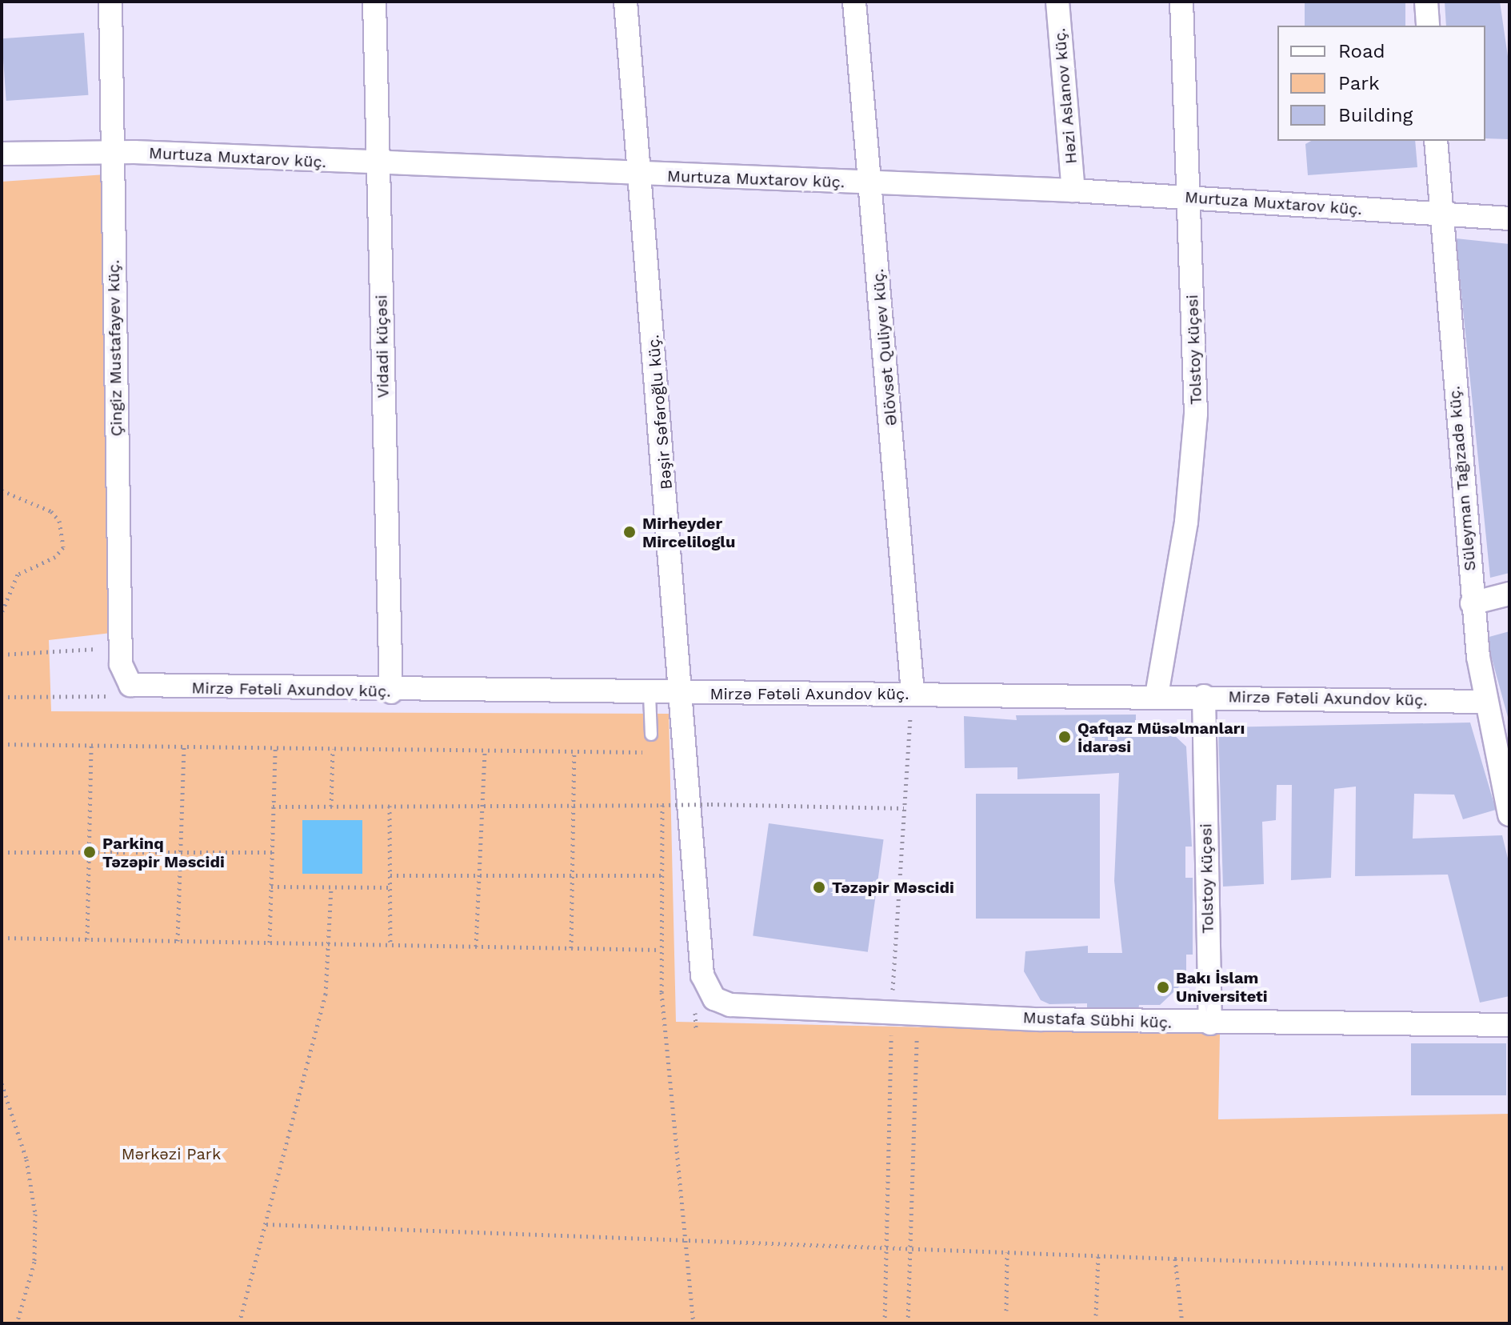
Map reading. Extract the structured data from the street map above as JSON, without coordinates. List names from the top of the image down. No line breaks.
{"streets":{"street":["Həzi Aslanov küç.","Murtuza Muxtarov küç.","Vidadi küçəsi","Əlövsət Quliyev küç.","Çingiz Mustafayev küç.","Tolstoy küçəsi","Bəşir Səfəroğlu küç.","Süleyman Tağızadə küç.","Mirzə Fətəli Axundov küç.","Mustafa Sübhi küç."]},"crossings":[["Həzi Aslanov küç.","Murtuza Muxtarov küç."],["Murtuza Muxtarov küç.","Vidadi küçəsi"],["Murtuza Muxtarov küç.","Əlövsət Quliyev küç."],["Murtuza Muxtarov küç.","Çingiz Mustafayev küç."],["Murtuza Muxtarov küç.","Tolstoy küçəsi"],["Murtuza Muxtarov küç.","Bəşir Səfəroğlu küç."],["Murtuza Muxtarov küç.","Süleyman Tağızadə küç."],["Vidadi küçəsi","Mirzə Fətəli Axundov küç."],["Əlövsət Quliyev küç.","Mirzə Fətəli Axundov küç."],["Çingiz Mustafayev küç.","Mirzə Fətəli Axundov küç."],["Tolstoy küçəsi","Mirzə Fətəli Axundov küç."],["Tolstoy küçəsi","Mustafa Sübhi küç."],["Bəşir Səfəroğlu küç.","Mirzə Fətəli Axundov küç."],["Bəşir Səfəroğlu küç.","Mustafa Sübhi küç."],["Süleyman Tağızadə küç.","Mirzə Fətəli Axundov küç."]],"parks":["Mərkəzi Park"],"places":["Mirheyder Mirceliloglu","Qafqaz Müsəlmanları İdarəsi","Parkinq Təzəpir Məscidi","Təzəpir Məscidi","Bakı İslam Universiteti"],"legend":["Road","Park","Building"]}
